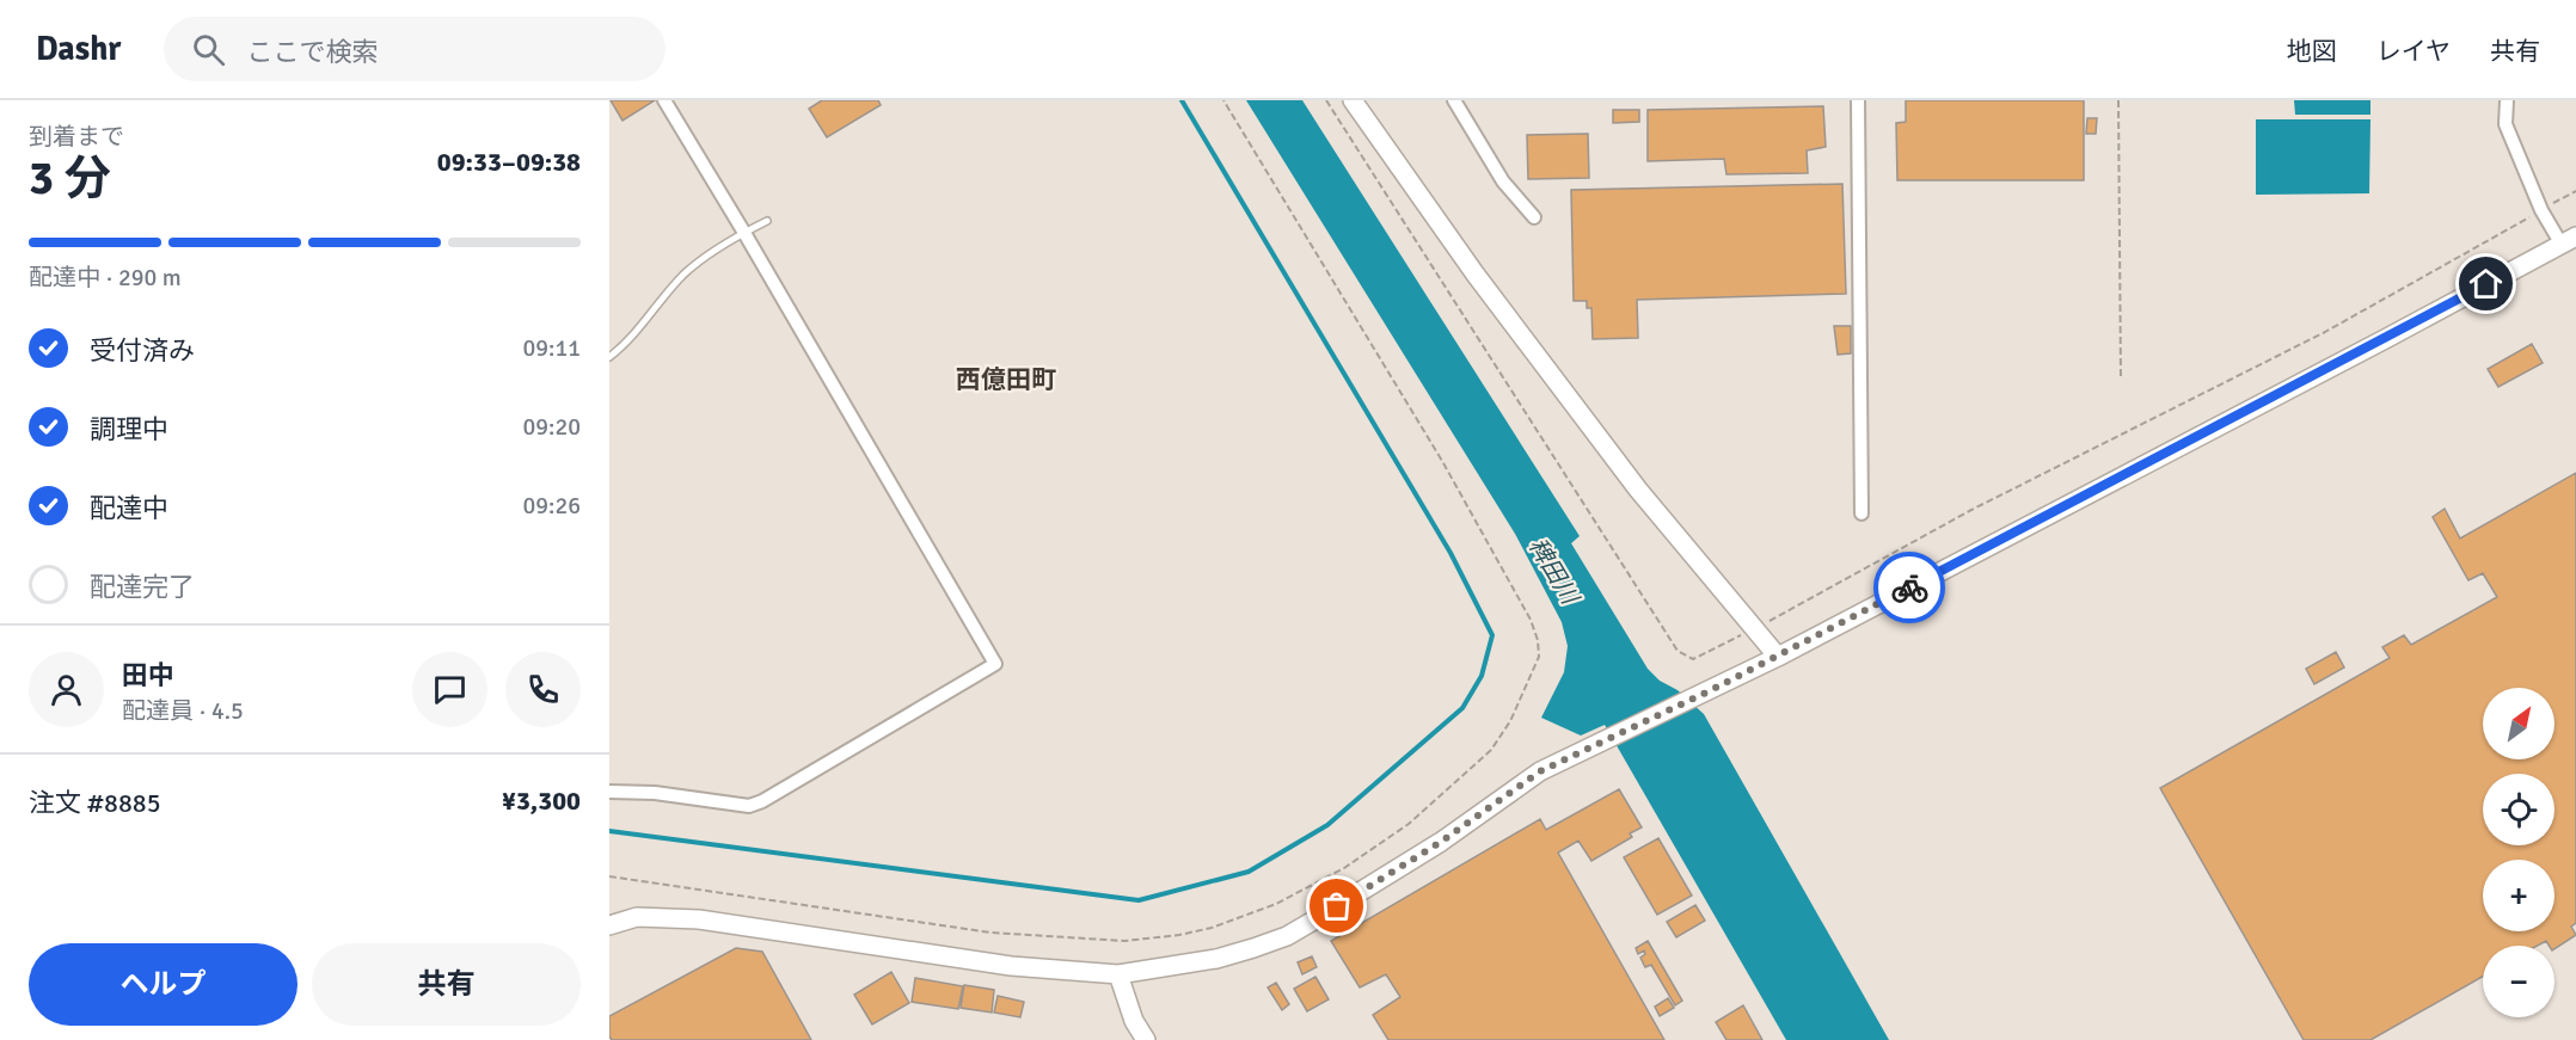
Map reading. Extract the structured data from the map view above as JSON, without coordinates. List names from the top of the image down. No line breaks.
{"districts":["西億田町"],"water":["稗田川"],"north":"top right","page":{"header":"Dashr","search":"ここで検索","nav":["地図","レイヤ","共有"],"heading":["3 分","到着まで","09:33–09:38"],"panel":["田中","配達員 · 4.5","注文 #8885","¥3,300"],"bar":"配達中 · 290 m","list":[["受付済み","09:11"],["調理中","09:20"],["配達中","09:26"],"配達完了"],"map_buttons":["+","−"],"buttons":["ヘルプ","共有"]}}
